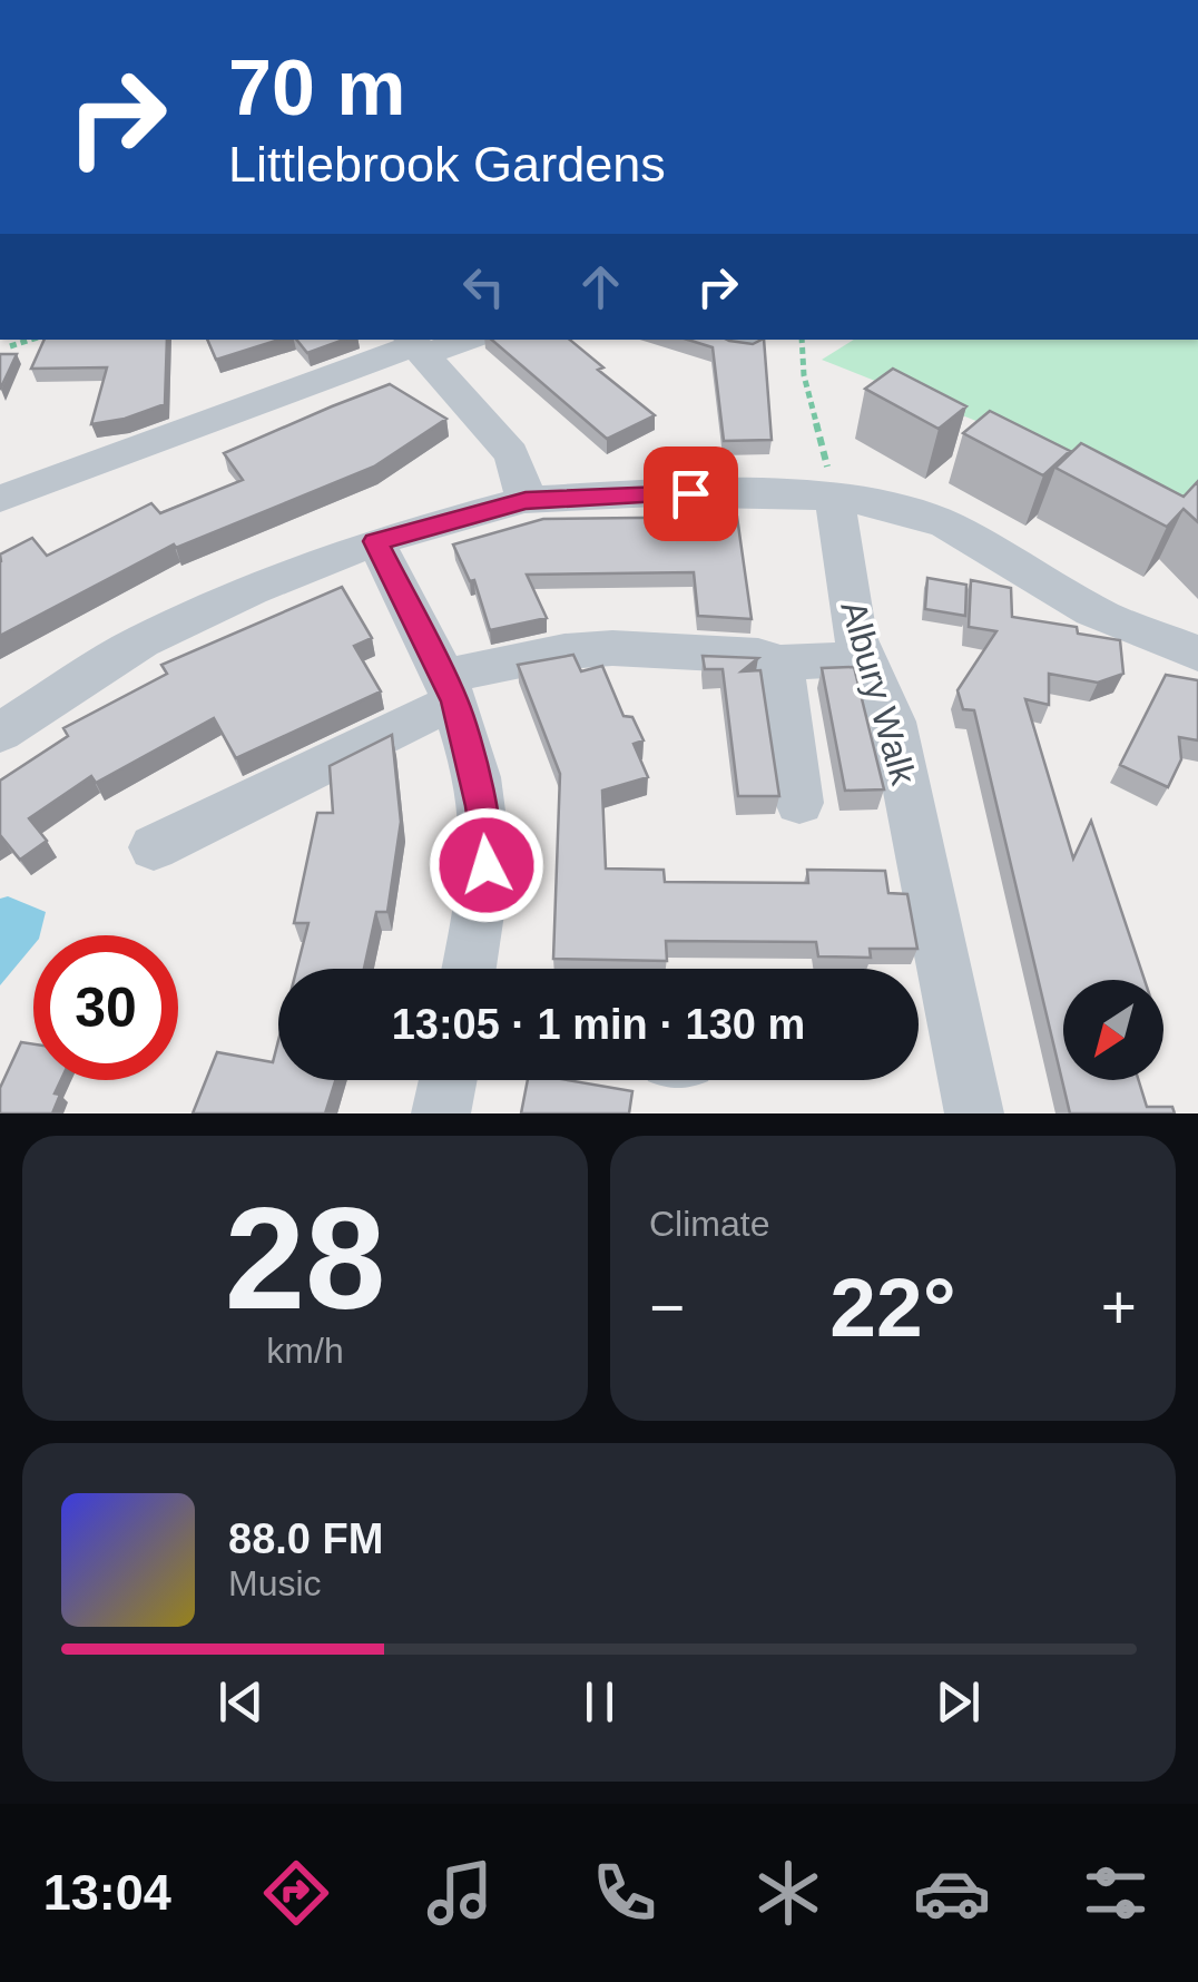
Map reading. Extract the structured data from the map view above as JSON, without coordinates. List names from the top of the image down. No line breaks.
{"streets":{"street":["Albury Walk"]},"north":"bottom left","page":{"turn":["70 m","Littlebrook Gardens"],"limit":"30","trip":"13:05 · 1 min · 130 m","tile":[["28","km/h"],"Climate"],"heat":["−","22°","+"],"song":["88.0 FM","Music"],"tabs":"13:04"}}
